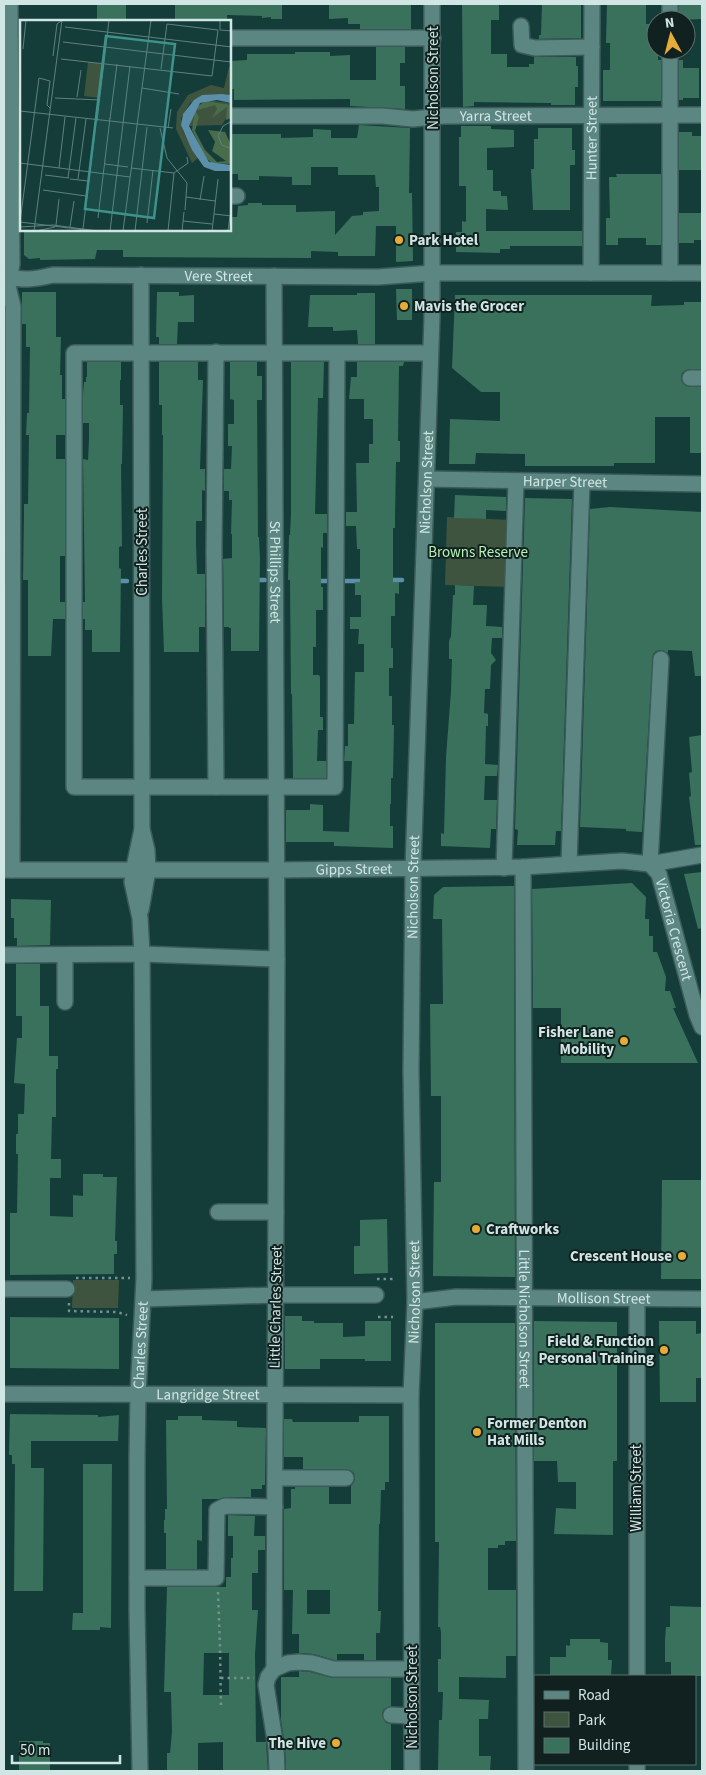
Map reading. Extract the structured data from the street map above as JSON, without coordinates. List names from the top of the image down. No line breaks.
{"streets":{"street":["Nicholson Street","Yarra Street","Hunter Street","Vere Street","Harper Street","Charles Street","St Phillips Street","Gipps Street","Victoria Crescent","Mollison Street","Little Charles Street","Little Nicholson Street","Langridge Street","William Street"]},"crossings":[["Nicholson Street","Yarra Street"],["Nicholson Street","Vere Street"],["Nicholson Street","Harper Street"],["Nicholson Street","Gipps Street"],["Nicholson Street","Mollison Street"],["Nicholson Street","Langridge Street"],["Yarra Street","Hunter Street"],["Hunter Street","Vere Street"],["Vere Street","Charles Street"],["Vere Street","St Phillips Street"],["Charles Street","Gipps Street"],["Charles Street","Langridge Street"],["St Phillips Street","Gipps Street"],["St Phillips Street","Little Charles Street"],["Gipps Street","Victoria Crescent"],["Gipps Street","Little Charles Street"],["Gipps Street","Little Nicholson Street"],["Mollison Street","Little Nicholson Street"],["Mollison Street","William Street"],["Little Charles Street","Langridge Street"]],"parks":["Browns Reserve"],"places":["Park Hotel","Mavis the Grocer","Fisher Lane Mobility","Craftworks","Crescent House","Field & Function Personal Training","Former Denton Hat Mills","The Hive"],"legend":["Road","Park","Building"],"scale_bar":"50 m","north":"top"}
